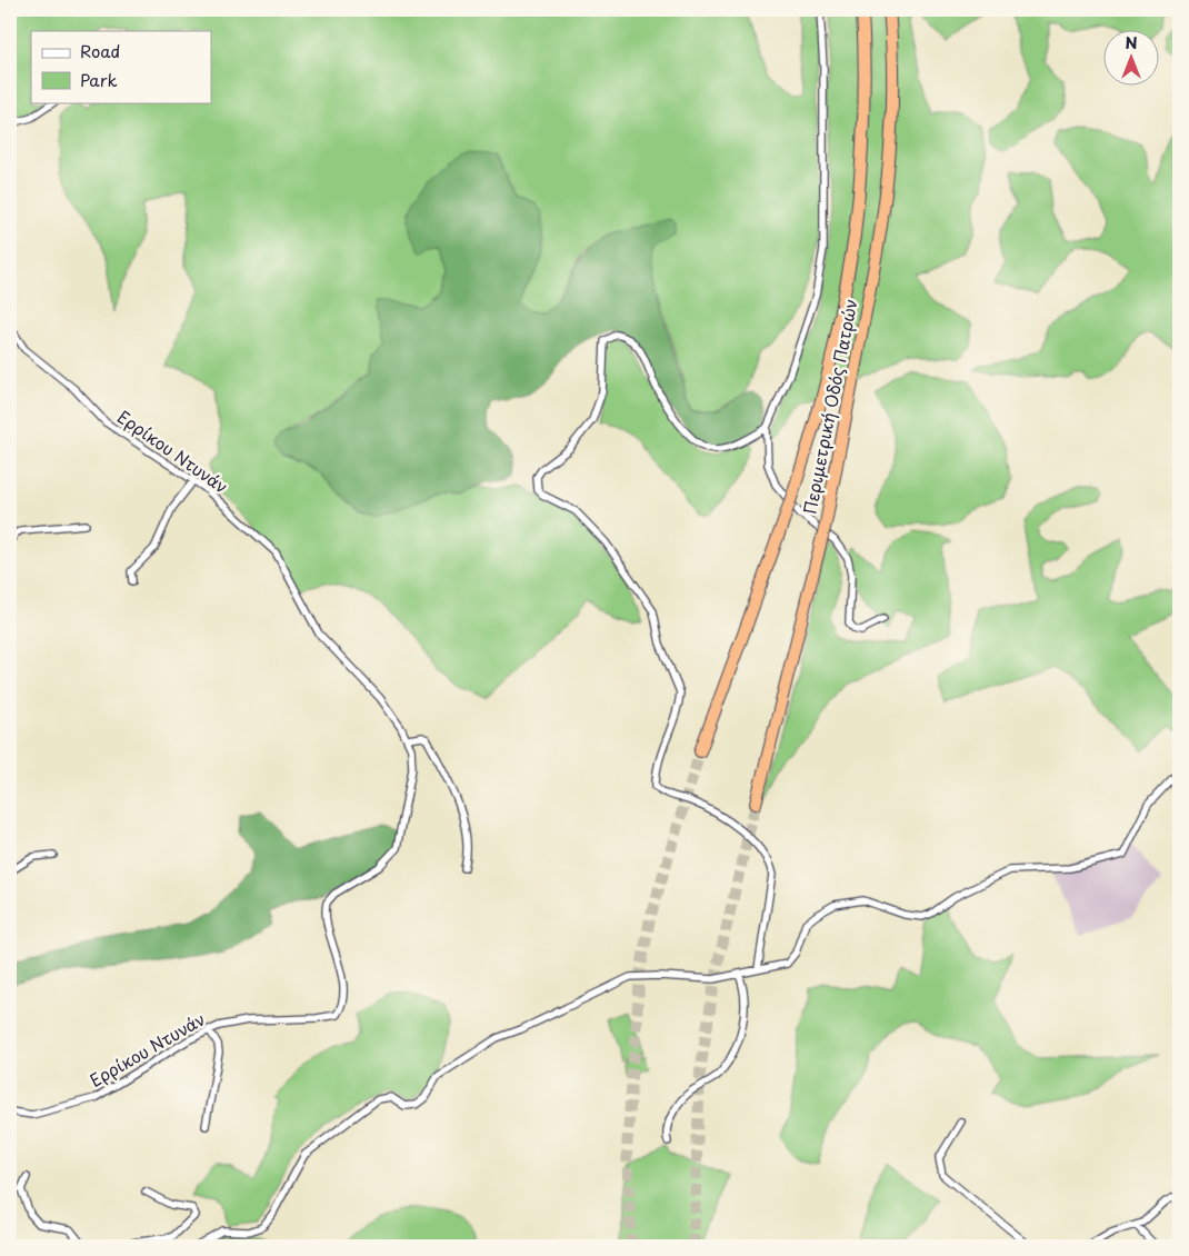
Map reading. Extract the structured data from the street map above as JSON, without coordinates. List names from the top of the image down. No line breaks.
{"streets":{"highway":["Περιμετρική Οδός Πατρών"],"street":["Ερρίκου Ντυνάν"]},"legend":["Road","Park"],"north":"top"}
